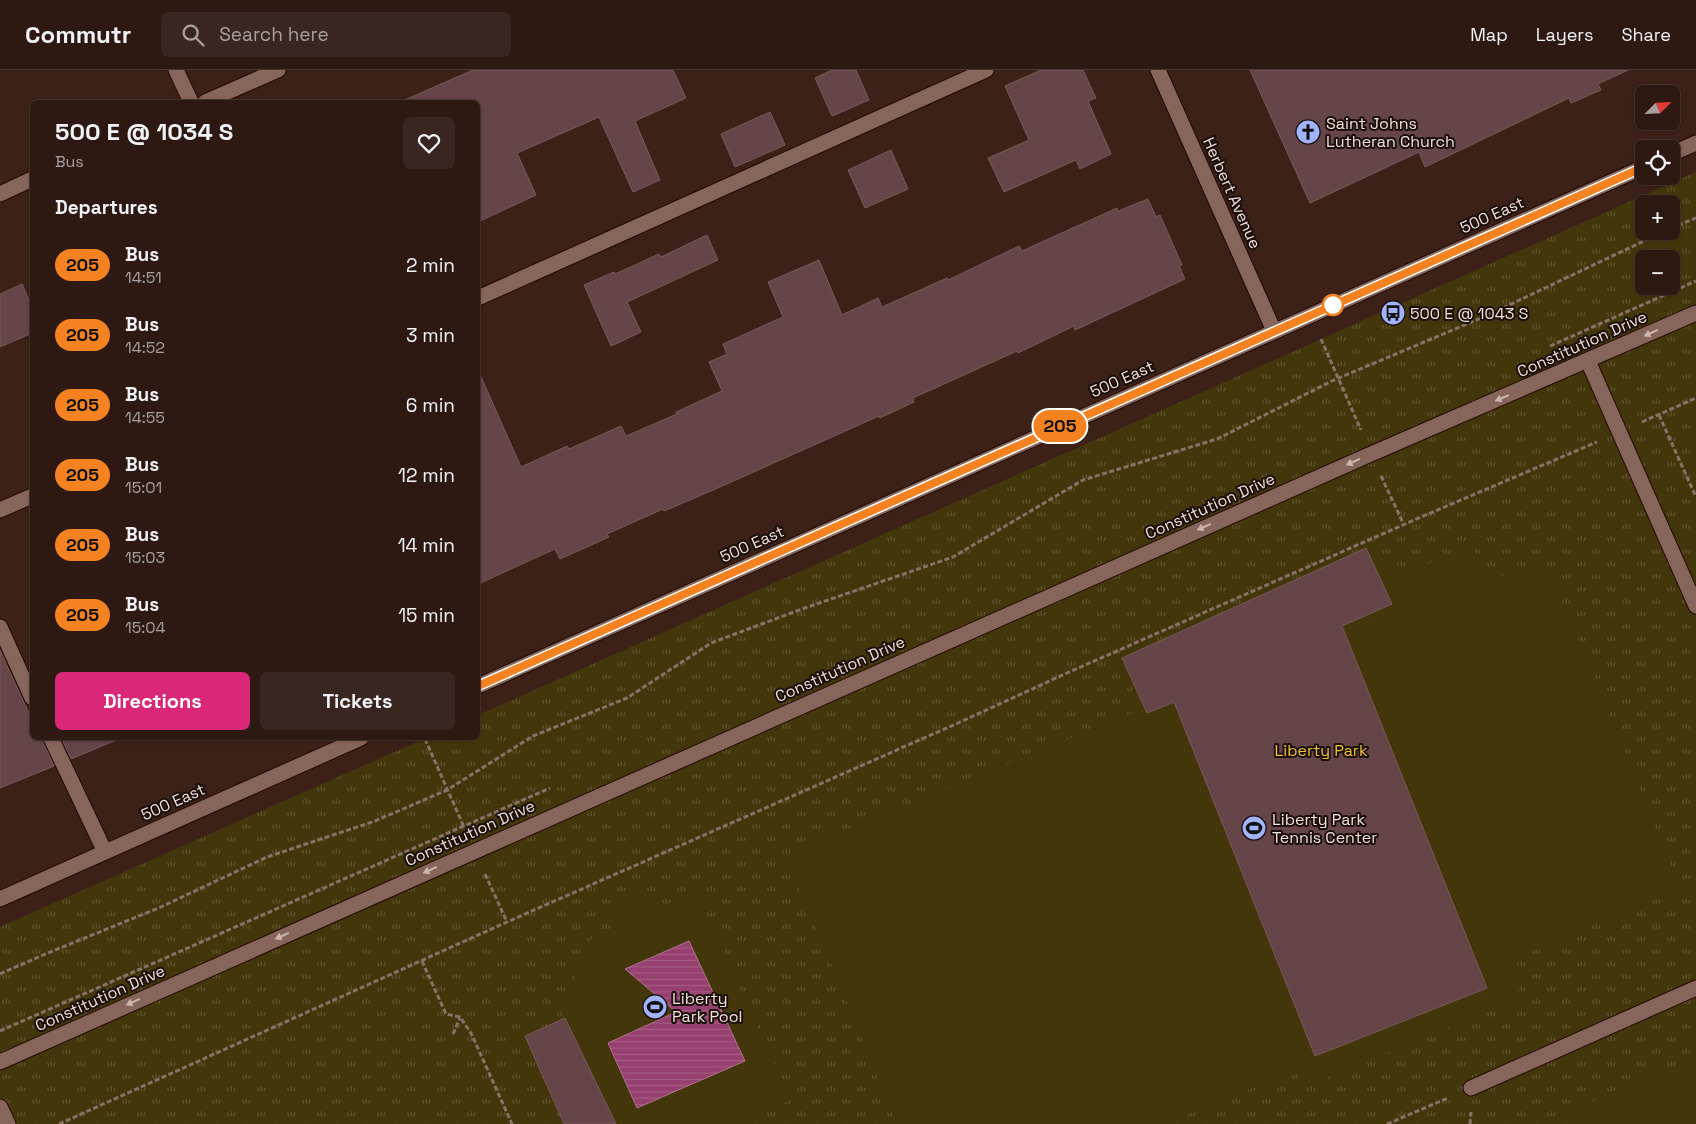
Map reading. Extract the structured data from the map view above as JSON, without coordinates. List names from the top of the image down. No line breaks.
{"streets":{"street":["Herbert Avenue","500 East","Constitution Drive"]},"crossings":[["Herbert Avenue","500 East"]],"one_way":["Constitution Drive"],"parks":["Liberty Park"],"places":{"church":["Saint Johns Lutheran Church"],"bus stop":["500 E @ 1043 S"],"sports":["Liberty Park Tennis Center","Liberty Park Pool"]},"lines":["bus line 205"],"north":"top right","page":{"header":"Commutr","search":"Search here","nav":["Map","Layers","Share"],"on_map":"205","map_buttons":["+","−"],"heading":[["500 E @ 1034 S","Bus"],"Departures"],"list":[{"mark":"205","name":"Bus","note":"14:51","value":"2 min"},{"mark":"205","name":"Bus","note":"14:52","value":"3 min"},{"mark":"205","name":"Bus","note":"14:55","value":"6 min"},{"mark":"205","name":"Bus","note":"15:01","value":"12 min"},{"mark":"205","name":"Bus","note":"15:03","value":"14 min"},{"mark":"205","name":"Bus","note":"15:04","value":"15 min"}],"buttons":["Directions","Tickets"]}}
